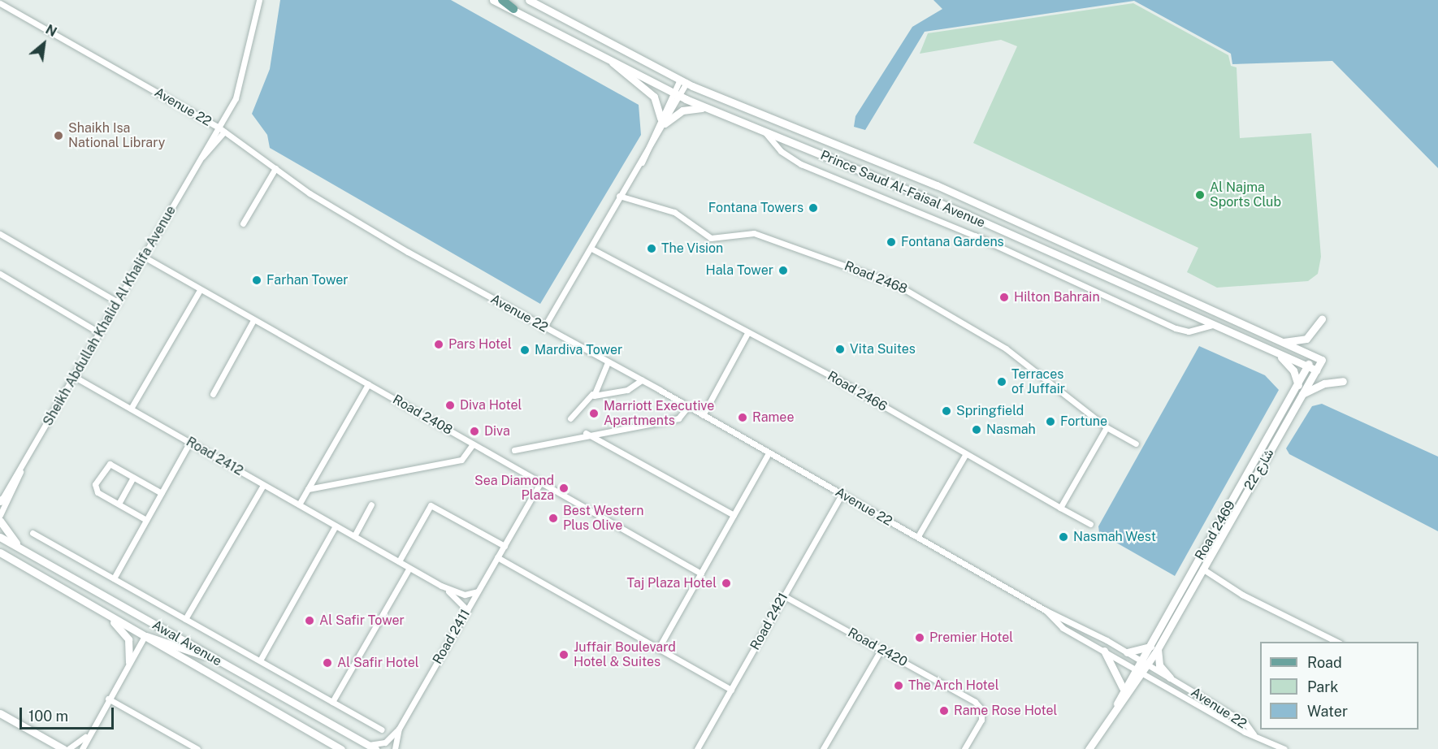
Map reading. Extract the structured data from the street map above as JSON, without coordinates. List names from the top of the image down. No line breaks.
{"streets":{"street":["Avenue 22","Prince Saud Al-Faisal Avenue","Road 2468","Sheikh Abdullah Khalid Al Khalifa Avenue","Road 2466","Road 2408","Road 2412","شارع 22","Road 2469","Road 2421","Road 2411","Awal Avenue","Road 2420"]},"crossings":[["Avenue 22","Sheikh Abdullah Khalid Al Khalifa Avenue"],["Avenue 22","Road 2469"],["Avenue 22","Road 2421"],["Prince Saud Al-Faisal Avenue","شارع 22"],["Prince Saud Al-Faisal Avenue","Road 2469"],["Sheikh Abdullah Khalid Al Khalifa Avenue","Road 2408"],["Sheikh Abdullah Khalid Al Khalifa Avenue","Road 2412"],["Road 2408","Road 2411"],["Road 2412","Road 2411"],["Road 2421","Road 2420"],["Road 2411","Awal Avenue"]],"places":["Shaikh Isa National Library","Al Najma Sports Club","Fontana Towers","Fontana Gardens","The Vision","Hala Tower","Farhan Tower","Hilton Bahrain","Pars Hotel","Vita Suites","Mardiva Tower","Terraces of Juffair","Diva Hotel","Springfield","Marriott Executive Apartments","Ramee","Fortune","Nasmah","Diva","Sea Diamond Plaza","Best Western Plus Olive","Nasmah West","Taj Plaza Hotel","Al Safir Tower","Premier Hotel","Juffair Boulevard Hotel & Suites","Al Safir Hotel","The Arch Hotel","Rame Rose Hotel"],"legend":["Road","Park","Water"],"scale_bar":"100 m","north":"top right"}
